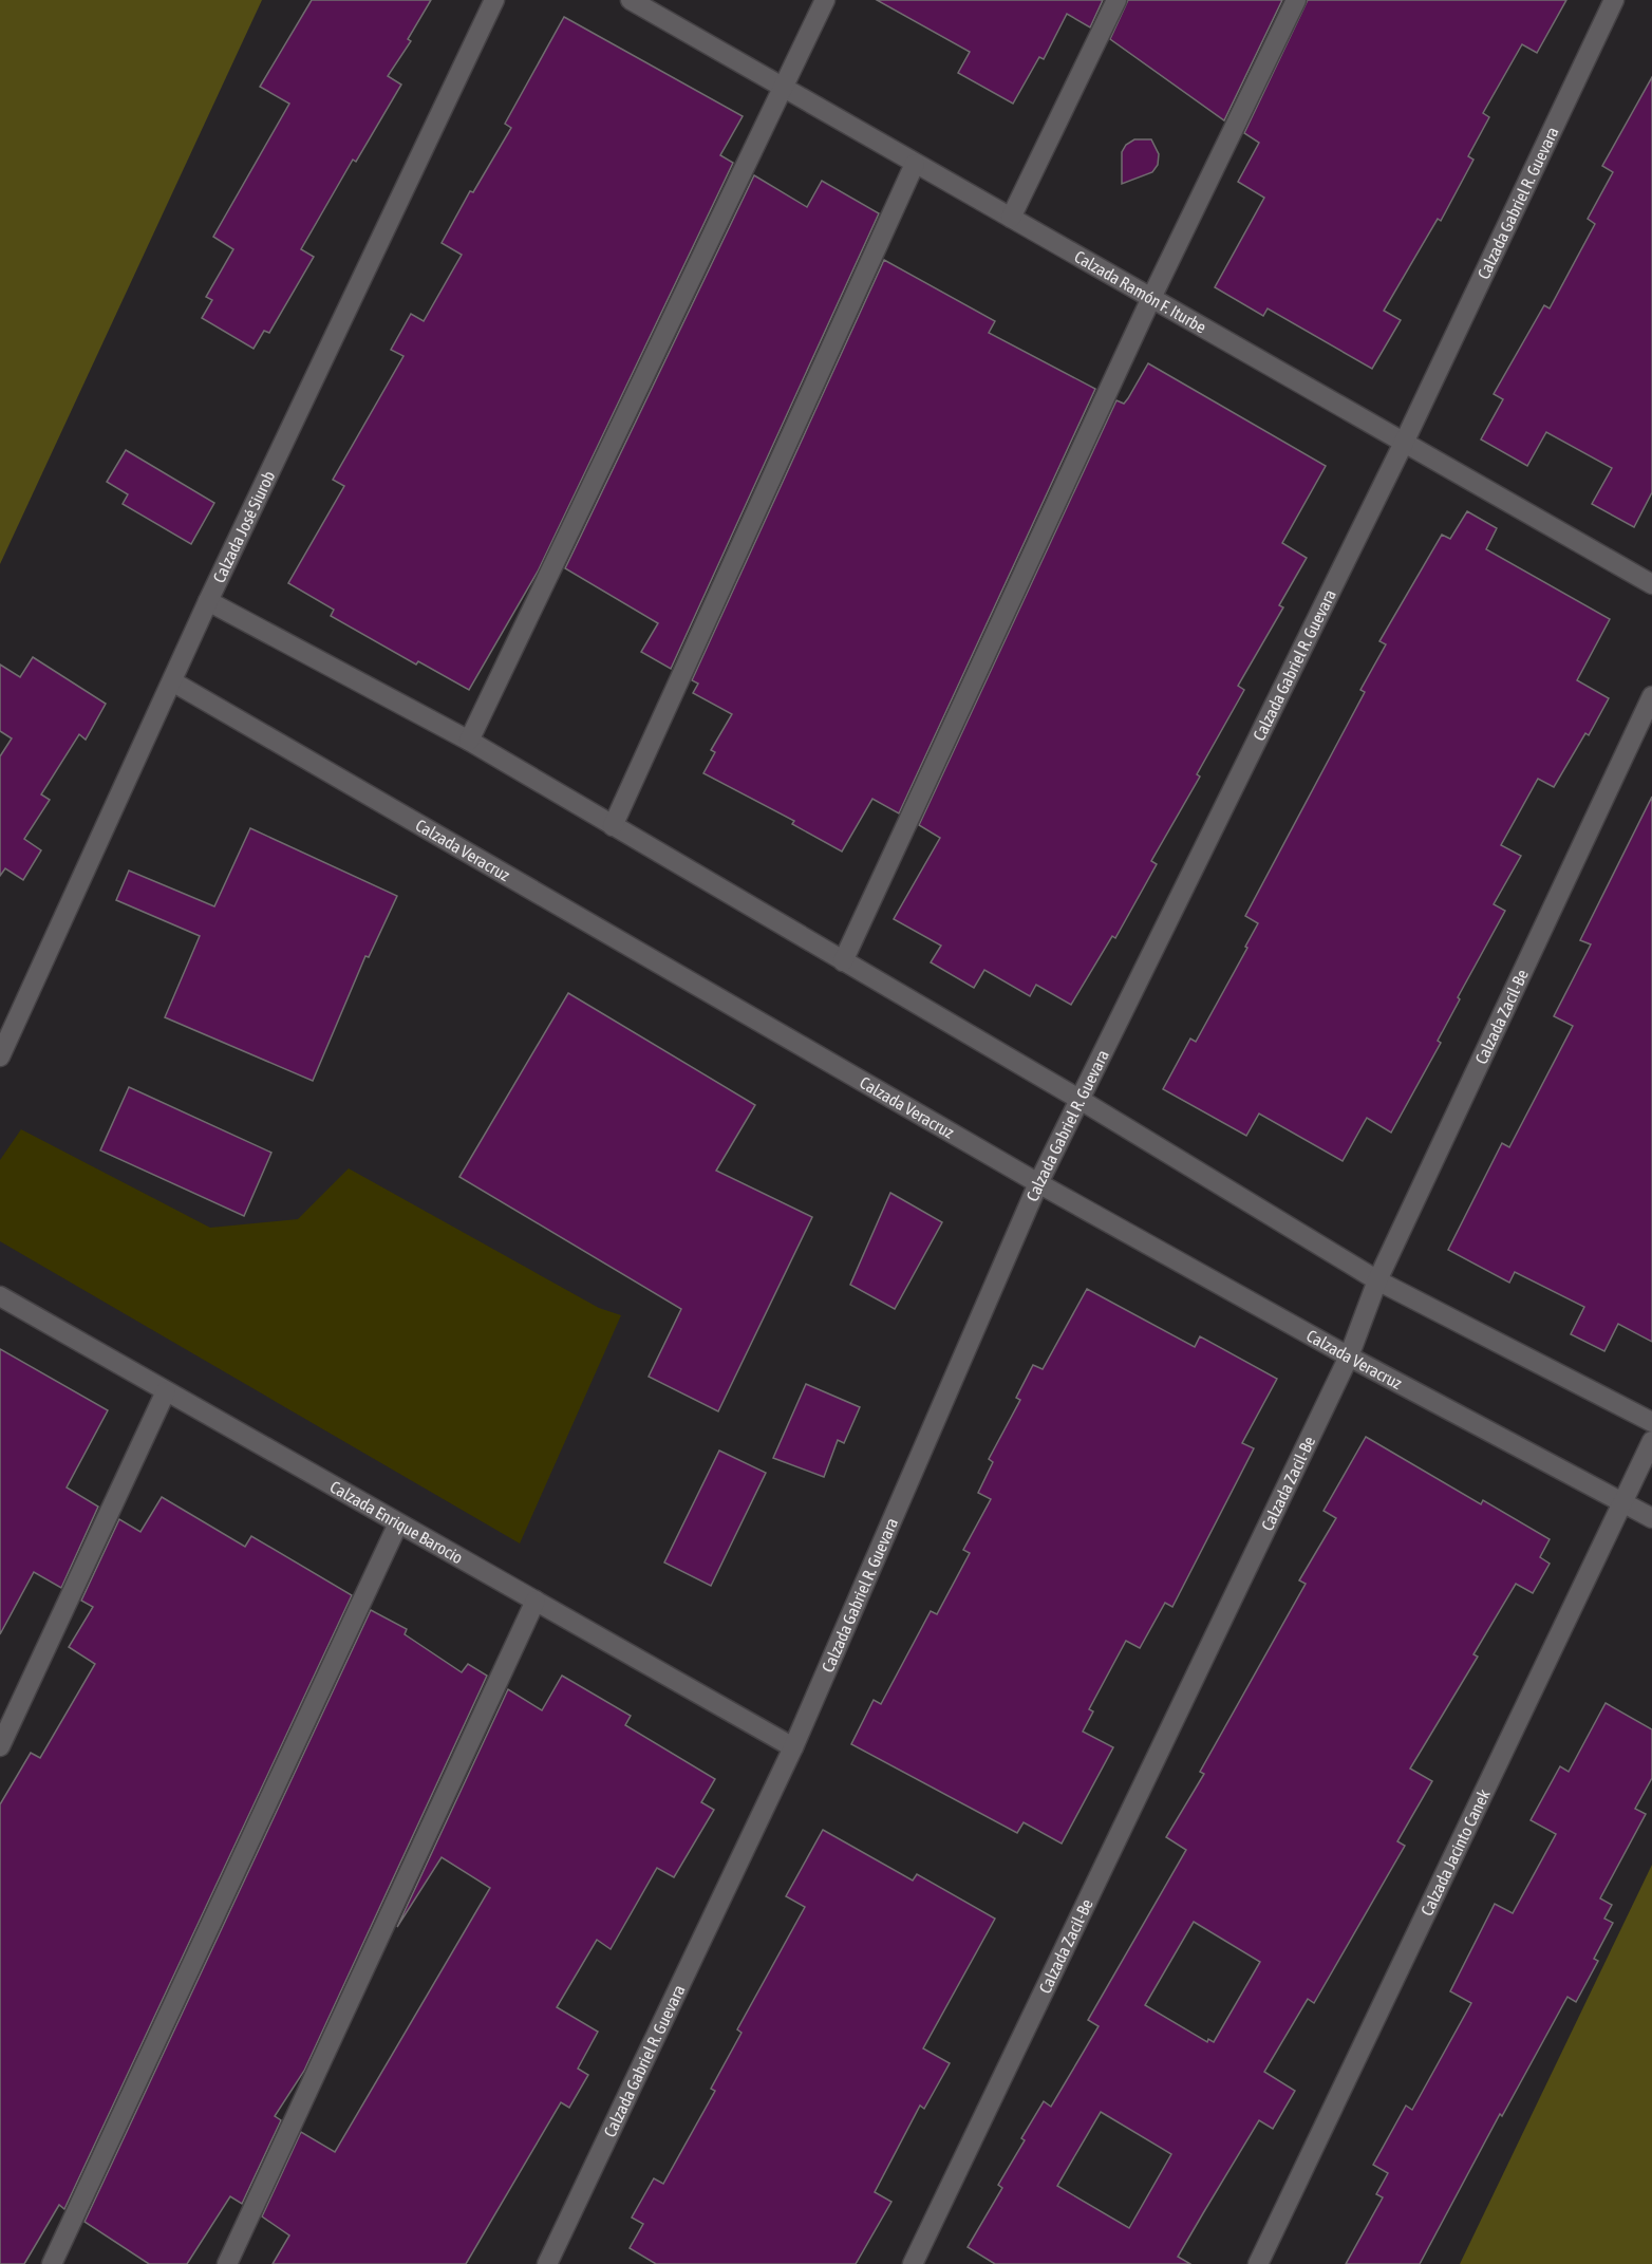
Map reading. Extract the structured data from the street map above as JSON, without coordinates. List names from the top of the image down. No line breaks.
{"streets":{"street":["Calzada Gabriel R. Guevara","Calzada Ramón F. Iturbe","Calzada José Siurob","Calzada Veracruz","Calzada Zacil-Be","Calzada Enrique Barocio","Calzada Jacinto Canek"]},"crossings":[["Calzada Gabriel R. Guevara","Calzada Ramón F. Iturbe"],["Calzada Gabriel R. Guevara","Calzada Veracruz"],["Calzada Gabriel R. Guevara","Calzada Enrique Barocio"],["Calzada José Siurob","Calzada Veracruz"],["Calzada Veracruz","Calzada Zacil-Be"],["Calzada Veracruz","Calzada Jacinto Canek"]]}
